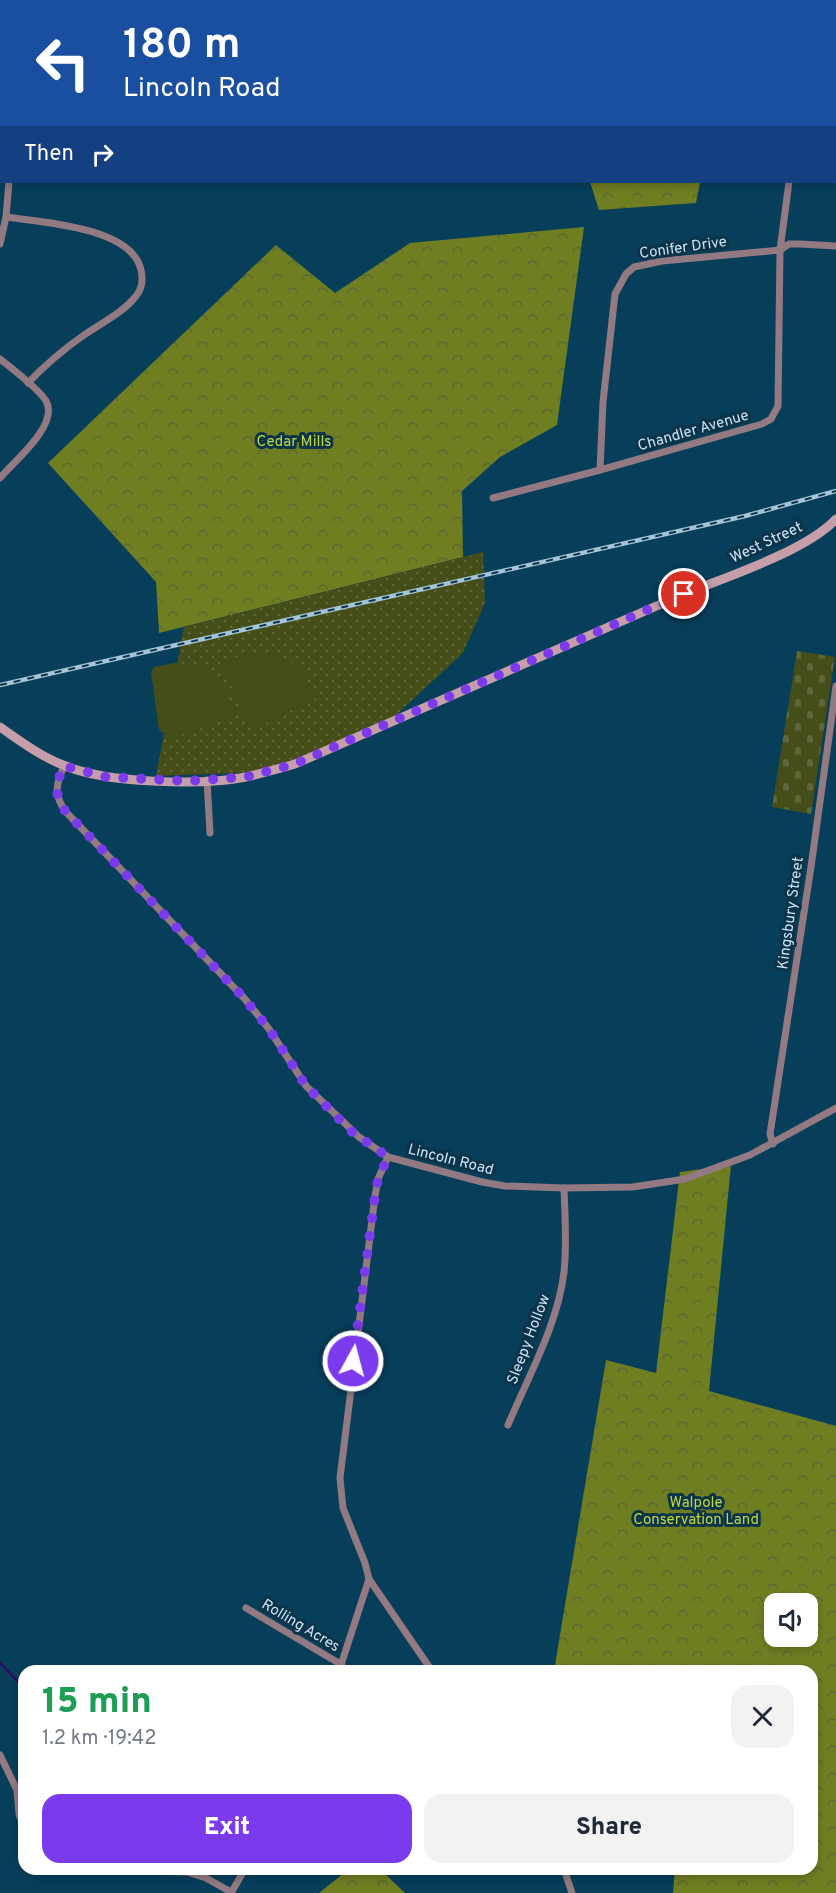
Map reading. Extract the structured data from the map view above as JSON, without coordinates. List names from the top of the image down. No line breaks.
{"streets":{"main road":["West Street"],"street":["Conifer Drive","Chandler Avenue","Kingsbury Street","Lincoln Road","Sleepy Hollow","Rolling Acres"]},"crossings":[["Conifer Drive","Chandler Avenue"],["West Street","Lincoln Road"],["Kingsbury Street","Lincoln Road"],["Lincoln Road","Sleepy Hollow"]],"parks":["Cedar Mills","Walpole Conservation Land"],"page":{"turn":["180 m","Lincoln Road"],"then":"Then","heading":["15 min","1.2 km · 19:42"],"buttons":["Exit","Share"]}}
